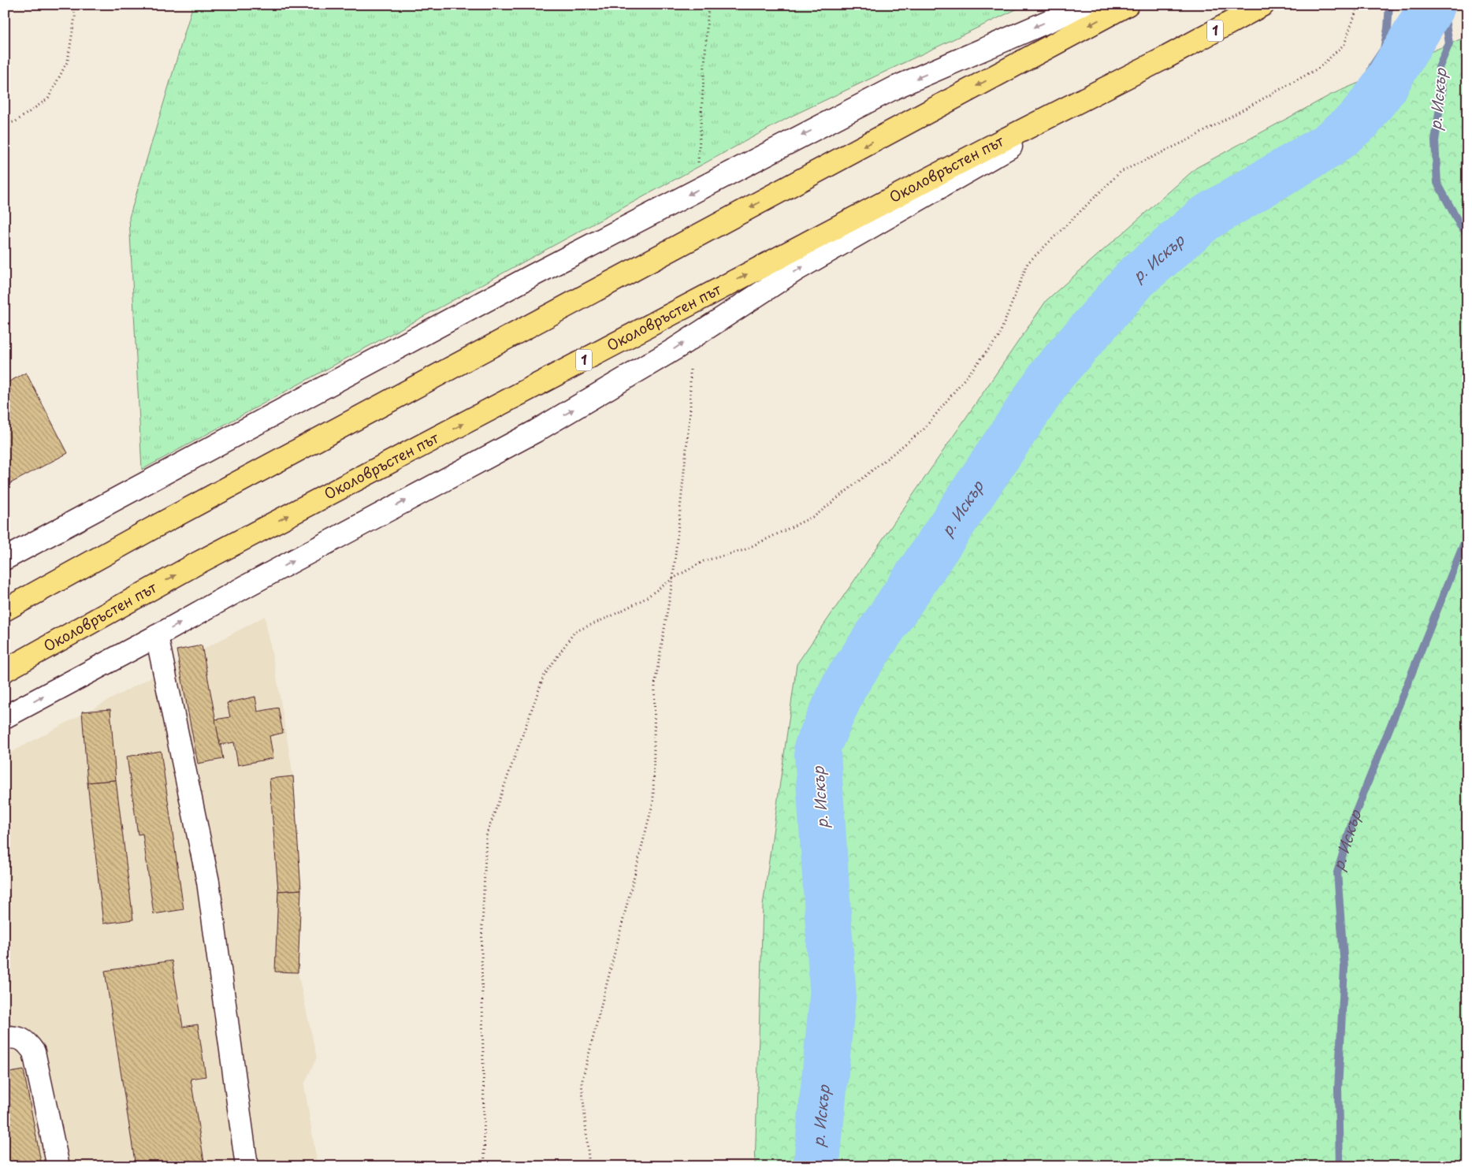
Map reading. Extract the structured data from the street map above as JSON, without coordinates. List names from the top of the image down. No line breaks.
{"streets":{"highway":["1","Околовръстен път"]},"water":["р. Искър"]}
